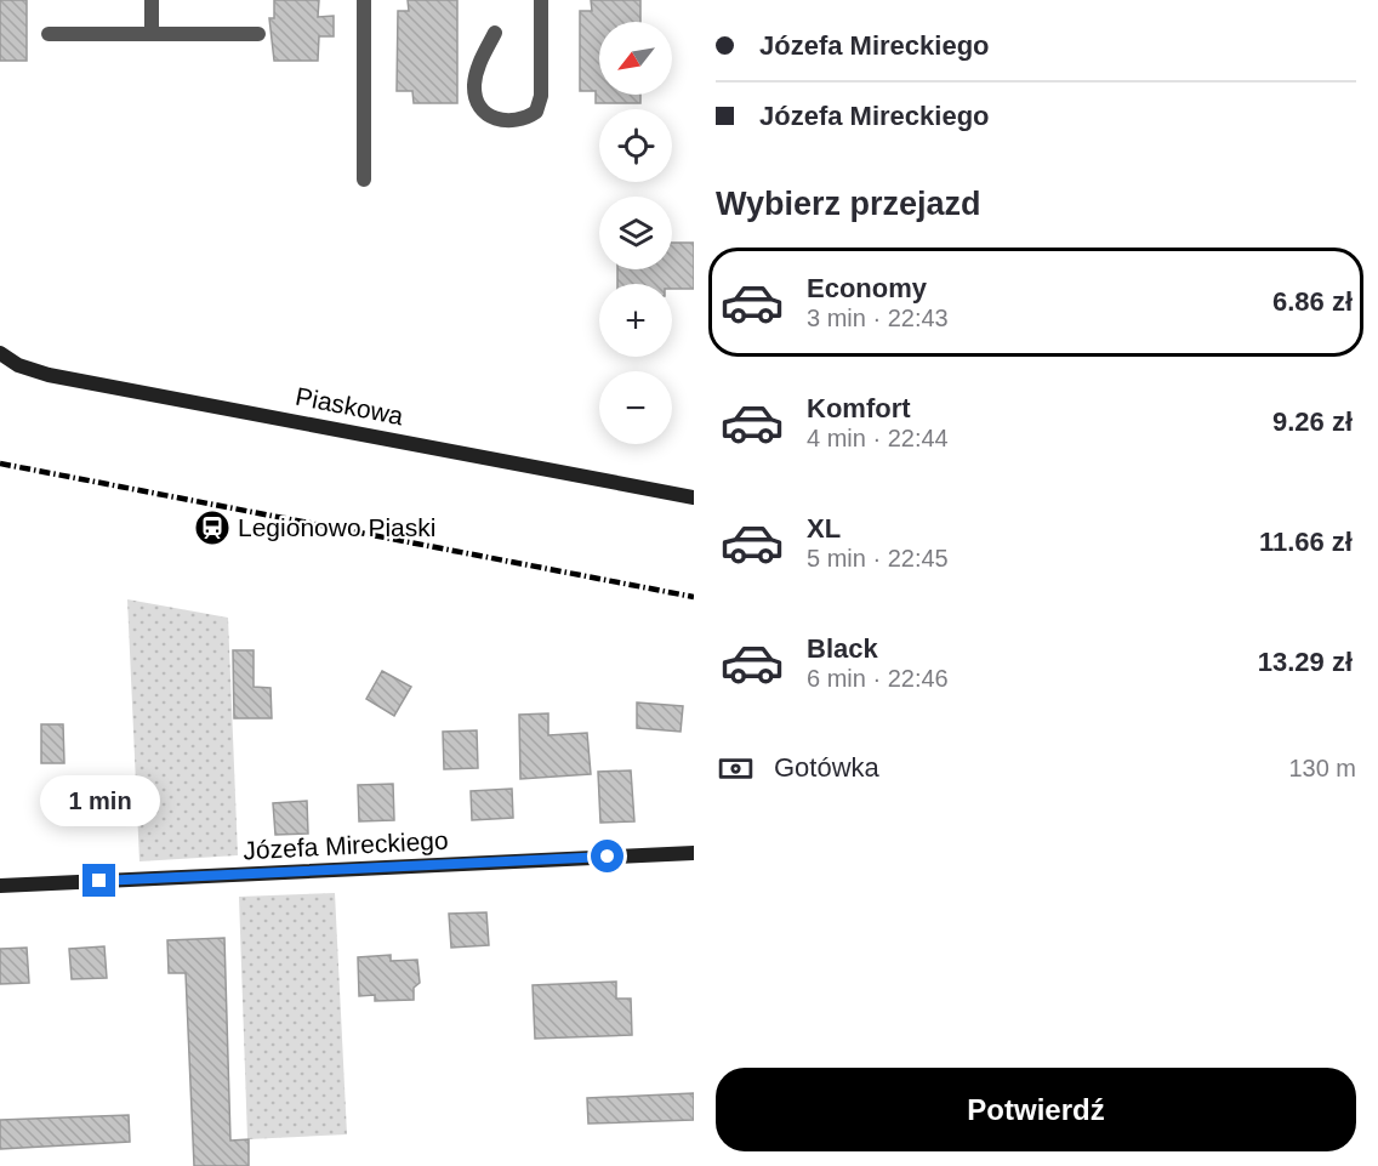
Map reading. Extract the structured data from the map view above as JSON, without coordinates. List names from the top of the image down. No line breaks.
{"streets":{"street":["Piaskowa","Józefa Mireckiego"]},"places":{"station":["Legionowo Piaski"]},"north":"bottom left","page":{"banner":["Józefa Mireckiego","Józefa Mireckiego"],"map_buttons":["+","−"],"heading":"Wybierz przejazd","list":[{"name":"Economy","note":"3 min · 22:43","value":"6.86 zł"},{"name":"Komfort","note":"4 min · 22:44","value":"9.26 zł"},{"name":"XL","note":"5 min · 22:45","value":"11.66 zł"},{"name":"Black","note":"6 min · 22:46","value":"13.29 zł"}],"pay":["Gotówka","130 m"],"bubble":"1 min","buttons":"Potwierdź"}}
